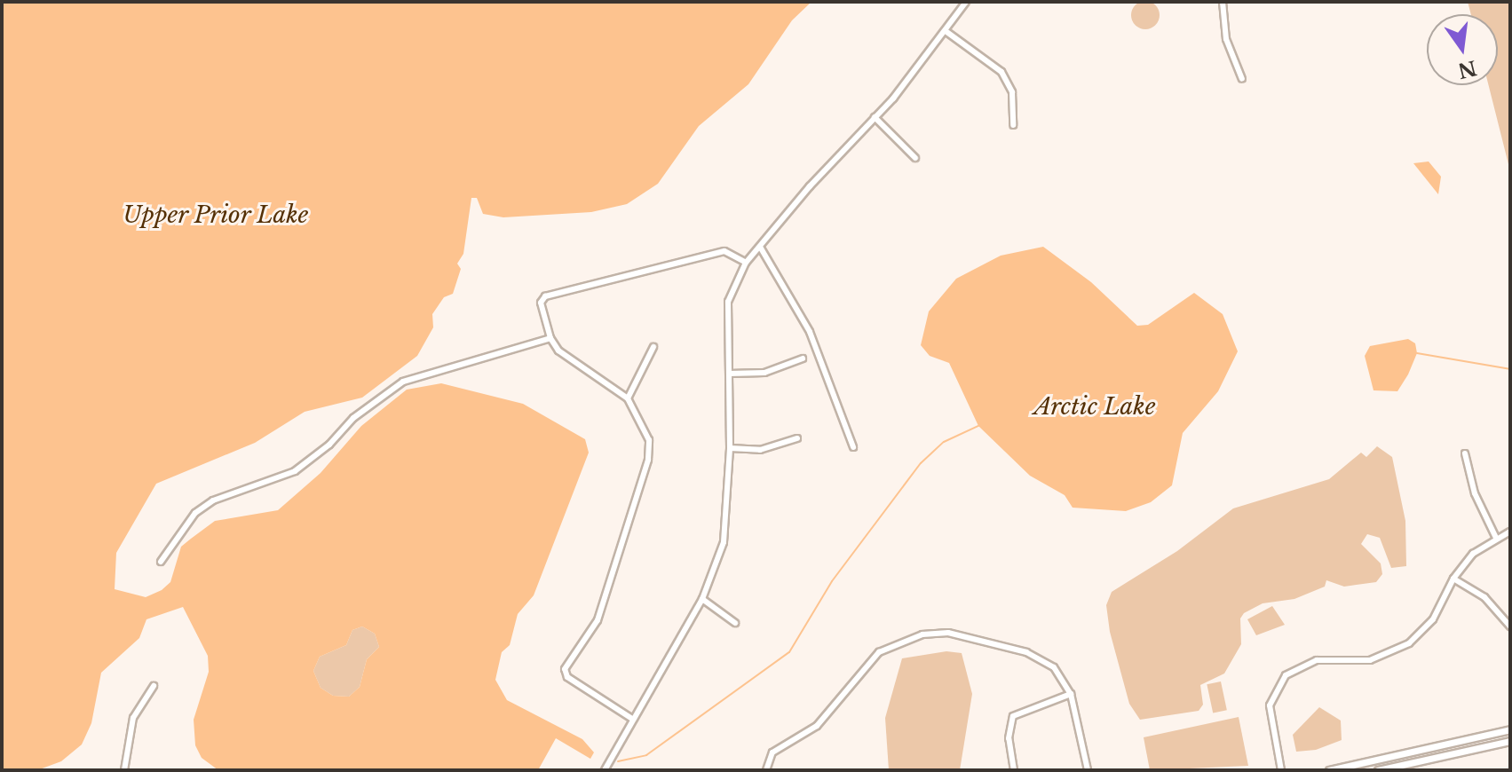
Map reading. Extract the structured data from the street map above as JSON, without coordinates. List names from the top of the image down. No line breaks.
{"water":["Upper Prior Lake","Arctic Lake"],"north":"bottom"}
